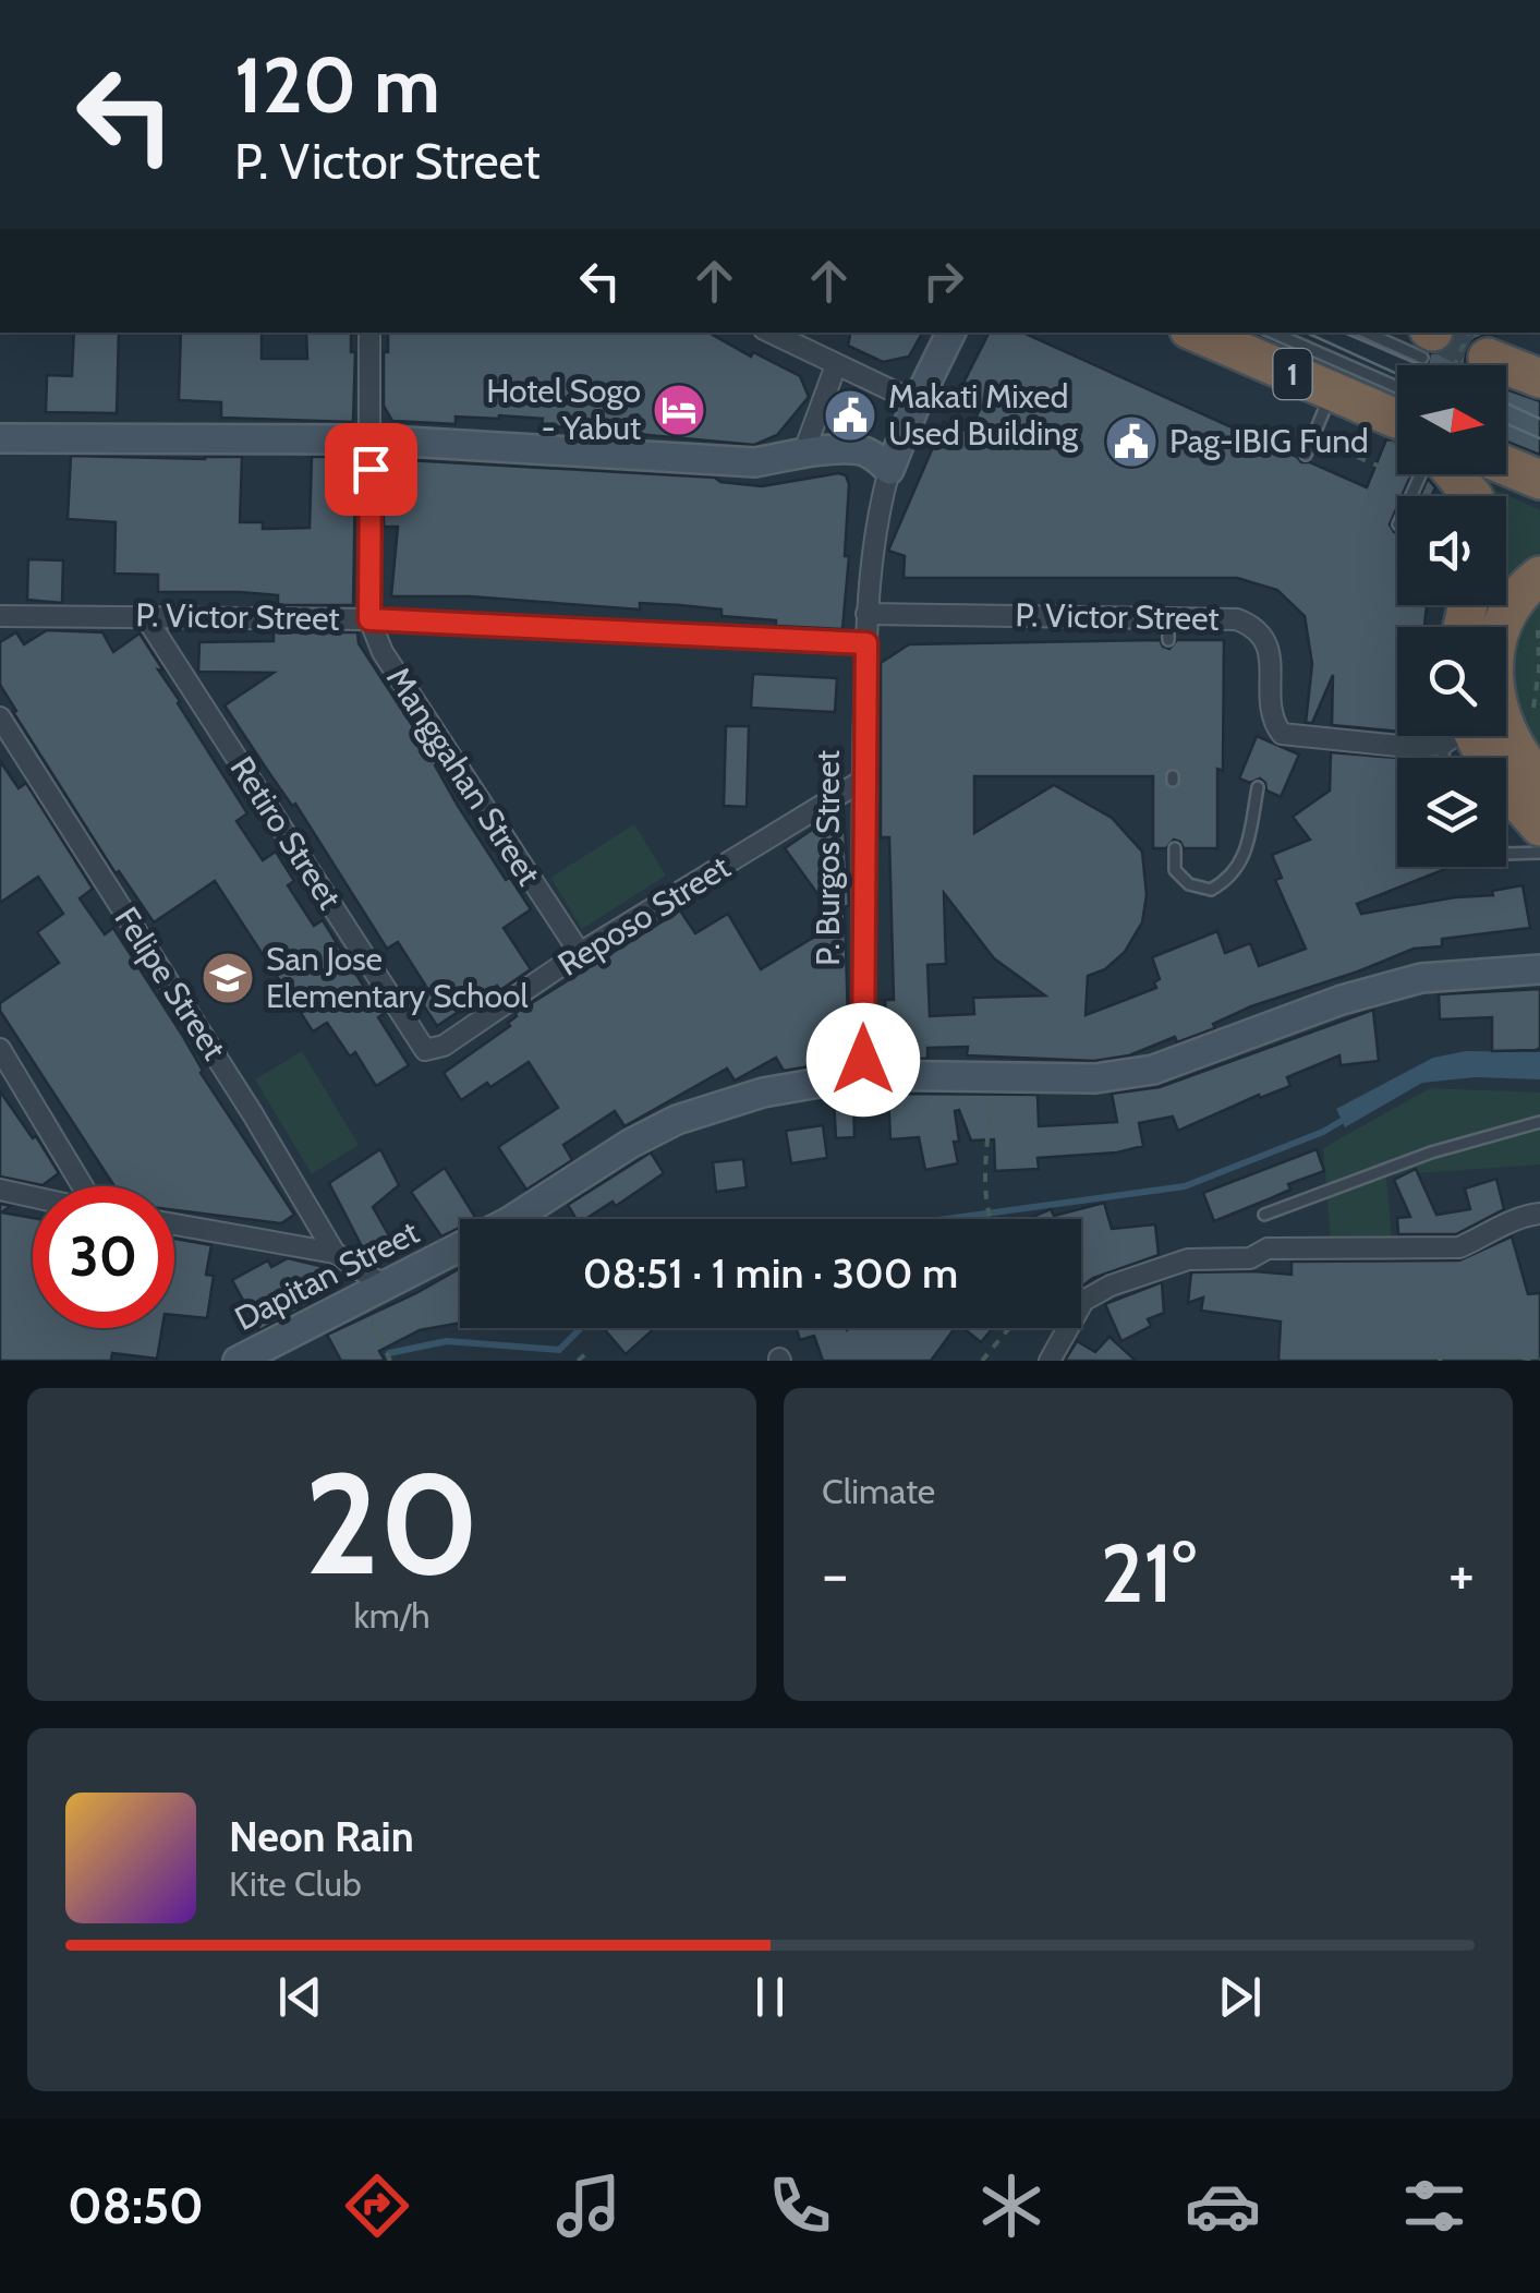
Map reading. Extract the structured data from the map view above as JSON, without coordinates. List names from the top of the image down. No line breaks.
{"streets":{"highway":["1"],"street":["P. Victor Street","Manggahan Street","Retiro Street","P. Burgos Street","Reposo Street","Felipe Street","Dapitan Street"]},"crossings":[["P. Victor Street","Manggahan Street"],["P. Victor Street","Retiro Street"],["P. Victor Street","P. Burgos Street"],["Manggahan Street","Reposo Street"],["Retiro Street","Reposo Street"],["P. Burgos Street","Reposo Street"],["P. Burgos Street","Dapitan Street"]],"places":{"hotel":["Hotel Sogo - Yabut"],"public building":["Makati Mixed Used Building","Pag-IBIG Fund"],"school or university":["San Jose Elementary School"]},"north":"right","page":{"turn":["120 m","P. Victor Street"],"limit":"30","trip":"08:51 · 1 min · 300 m","tile":[["20","km/h"],"Climate"],"heat":["−","21°","+"],"song":["Neon Rain","Kite Club"],"tabs":"08:50"}}
